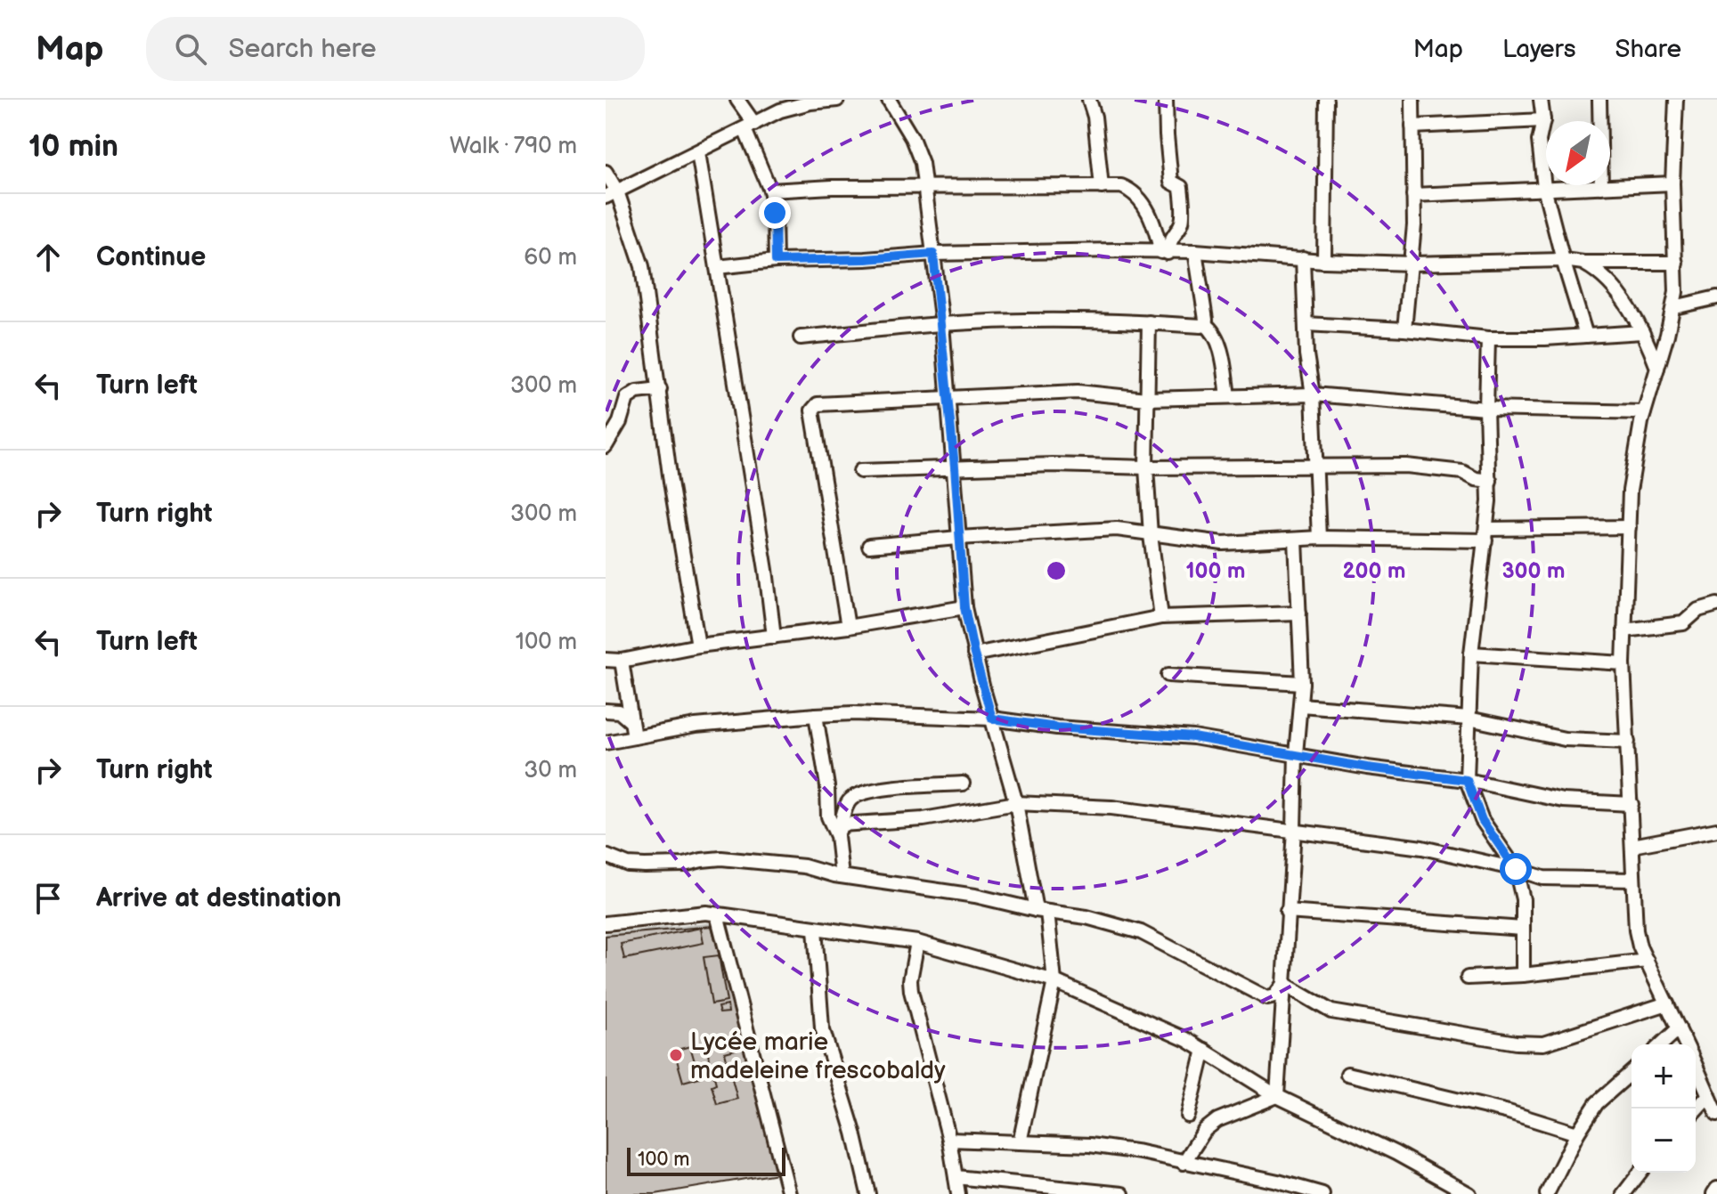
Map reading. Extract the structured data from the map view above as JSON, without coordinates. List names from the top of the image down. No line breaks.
{"places":["Lycée marie madeleine frescobaldy"],"scale_bar":"100 m","north":"bottom left","page":{"header":"Map","search":"Search here","nav":["Map","Layers","Share"],"heading":["10 min","Walk · 790 m"],"list":[["Continue","60 m"],["Turn left","300 m"],["Turn right","300 m"],["Turn left","100 m"],["Turn right","30 m"],"Arrive at destination"],"map_buttons":["+","−"],"scale":"100 m"},"rings":["100 m","200 m","300 m"]}
